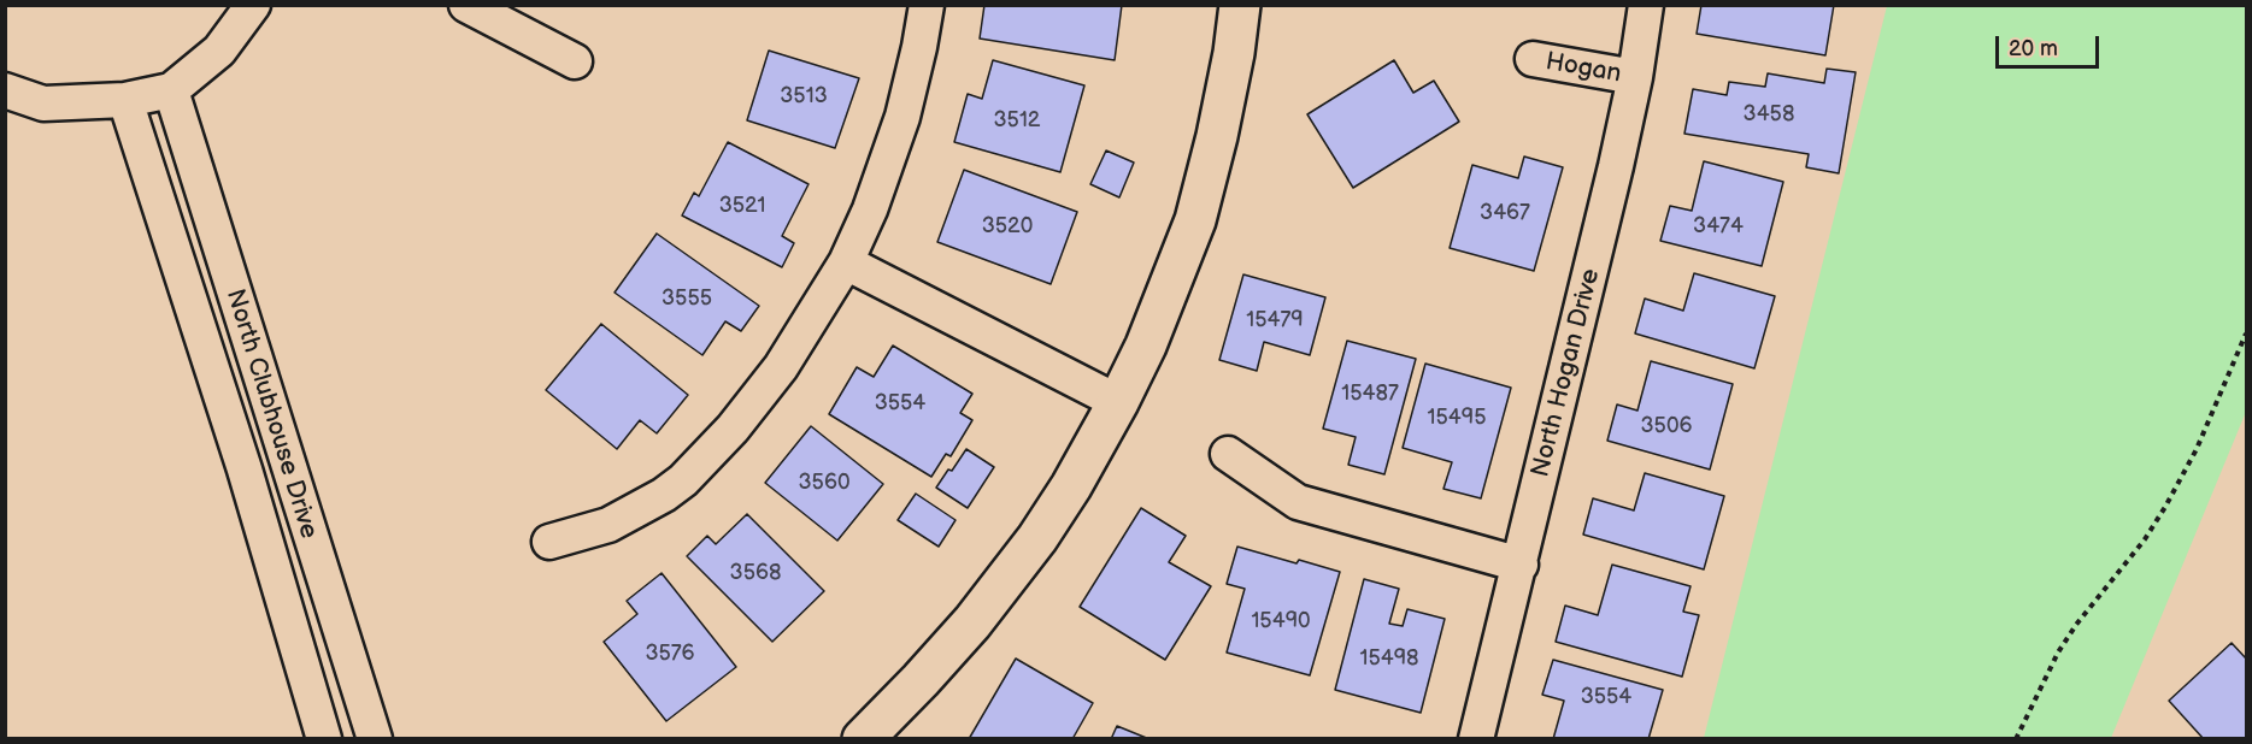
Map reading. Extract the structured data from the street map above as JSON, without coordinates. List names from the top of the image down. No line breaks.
{"streets":{"street":["Hogan","North Hogan Drive","North Clubhouse Drive"]},"crossings":[["Hogan","North Hogan Drive"]],"house_numbers":["3513","3458","3512","3521","3467","3520","3474","3555","15479","15487","3554","15495","3506","3560","3568","15490","3576","15498","3554"],"scale_bar":"20 m"}
